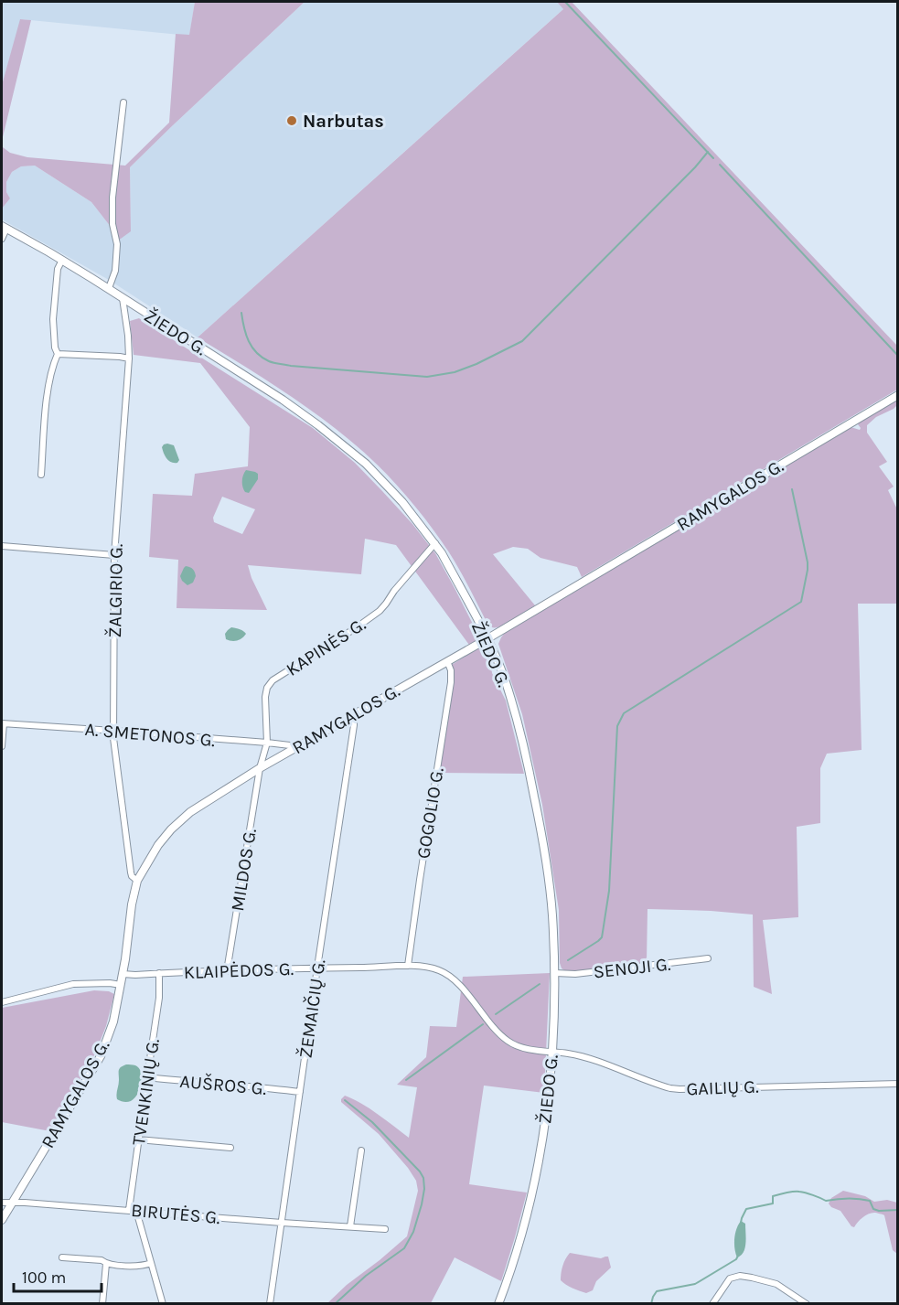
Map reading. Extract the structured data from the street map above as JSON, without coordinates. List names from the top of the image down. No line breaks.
{"streets":{"street":["ŽIEDO G.","RAMYGALOS G.","ŽALGIRIO G.","KAPINĖS G.","A. SMETONOS G.","GOGOLIO G.","MILDOS G.","SENOJI G.","KLAIPĖDOS G.","ŽEMAIČIŲ G.","AUŠROS G.","GAILIŲ G.","TVENKINIŲ G.","BIRUTĖS G."]},"crossings":[["ŽIEDO G.","RAMYGALOS G."],["ŽIEDO G.","ŽALGIRIO G."],["ŽIEDO G.","KAPINĖS G."],["ŽIEDO G.","SENOJI G."],["ŽIEDO G.","KLAIPĖDOS G."],["ŽIEDO G.","GAILIŲ G."],["RAMYGALOS G.","ŽALGIRIO G."],["RAMYGALOS G.","KAPINĖS G."],["RAMYGALOS G.","A. SMETONOS G."],["RAMYGALOS G.","GOGOLIO G."],["RAMYGALOS G.","MILDOS G."],["RAMYGALOS G.","KLAIPĖDOS G."],["RAMYGALOS G.","ŽEMAIČIŲ G."],["RAMYGALOS G.","BIRUTĖS G."],["ŽALGIRIO G.","A. SMETONOS G."],["KAPINĖS G.","A. SMETONOS G."],["KAPINĖS G.","MILDOS G."],["GOGOLIO G.","KLAIPĖDOS G."],["MILDOS G.","KLAIPĖDOS G."],["KLAIPĖDOS G.","ŽEMAIČIŲ G."],["KLAIPĖDOS G.","GAILIŲ G."],["KLAIPĖDOS G.","TVENKINIŲ G."],["ŽEMAIČIŲ G.","AUŠROS G."],["ŽEMAIČIŲ G.","BIRUTĖS G."],["AUŠROS G.","TVENKINIŲ G."],["TVENKINIŲ G.","BIRUTĖS G."]],"places":["Narbutas"],"scale_bar":"100 m"}
